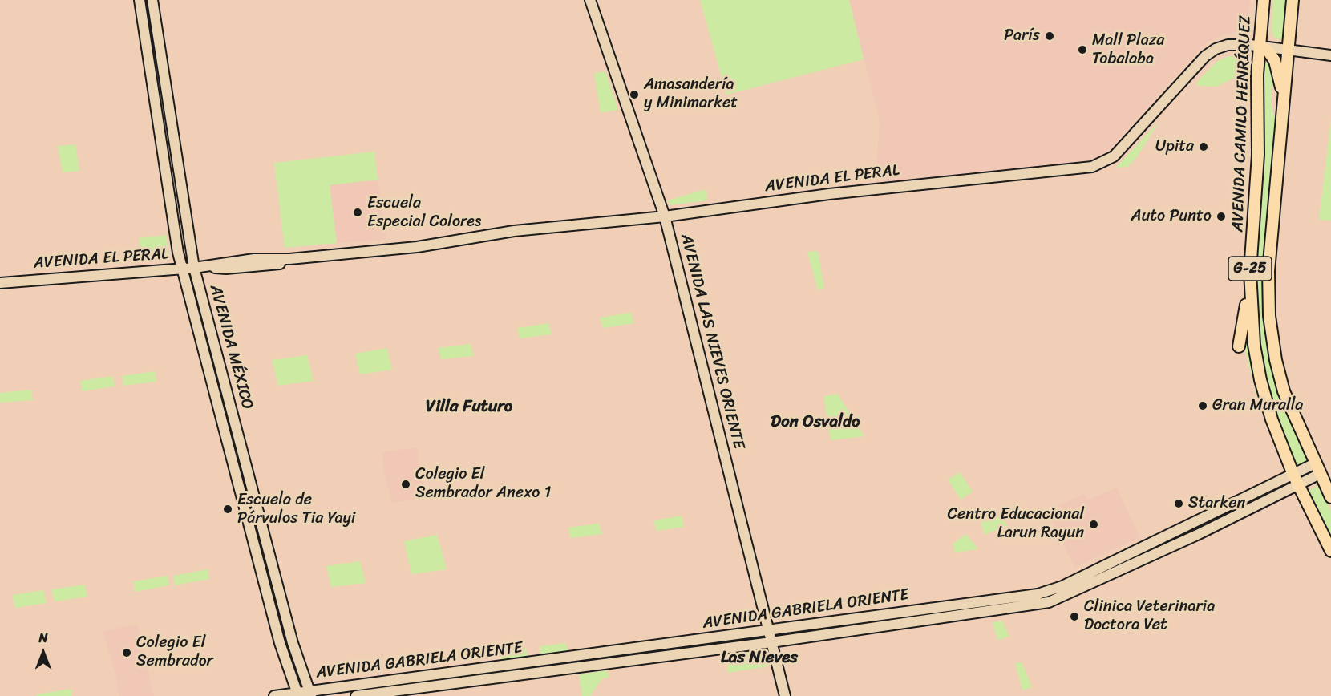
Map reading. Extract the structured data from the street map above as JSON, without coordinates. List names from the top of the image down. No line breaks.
{"streets":{"main road":["AVENIDA CAMILO HENRÍQUEZ","AVENIDA EL PERAL","G-25","AVENIDA LAS NIEVES ORIENTE","AVENIDA MÉXICO","AVENIDA GABRIELA ORIENTE"]},"crossings":[["AVENIDA CAMILO HENRÍQUEZ","AVENIDA EL PERAL"],["AVENIDA CAMILO HENRÍQUEZ","AVENIDA GABRIELA ORIENTE"],["AVENIDA EL PERAL","G-25"],["AVENIDA EL PERAL","AVENIDA LAS NIEVES ORIENTE"],["AVENIDA EL PERAL","AVENIDA MÉXICO"],["G-25","AVENIDA GABRIELA ORIENTE"],["AVENIDA LAS NIEVES ORIENTE","AVENIDA GABRIELA ORIENTE"],["AVENIDA MÉXICO","AVENIDA GABRIELA ORIENTE"]],"districts":["Villa Futuro","Don Osvaldo","Las Nieves"],"places":["París","Mall Plaza Tobalaba","Amasandería y Minimarket","Upita","Escuela Especial Colores","Auto Punto","Gran Muralla","Colegio El Sembrador Anexo 1","Starken","Escuela de Párvulos Tia Yayi","Centro Educacional Larun Rayun","Clinica Veterinaria Doctora Vet","Colegio El Sembrador"],"north":"top"}
